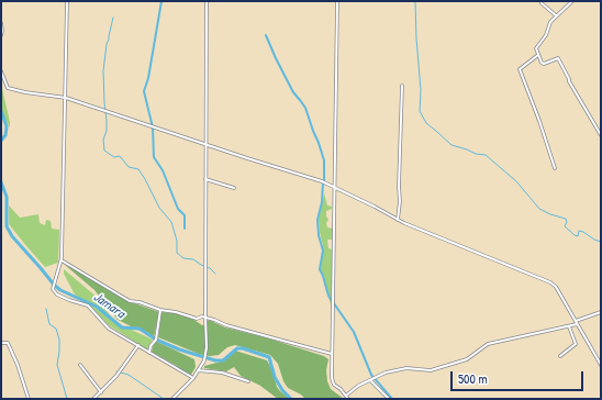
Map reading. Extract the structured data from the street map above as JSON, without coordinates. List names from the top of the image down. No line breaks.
{"water":["Jamara"],"scale_bar":"500 m"}
